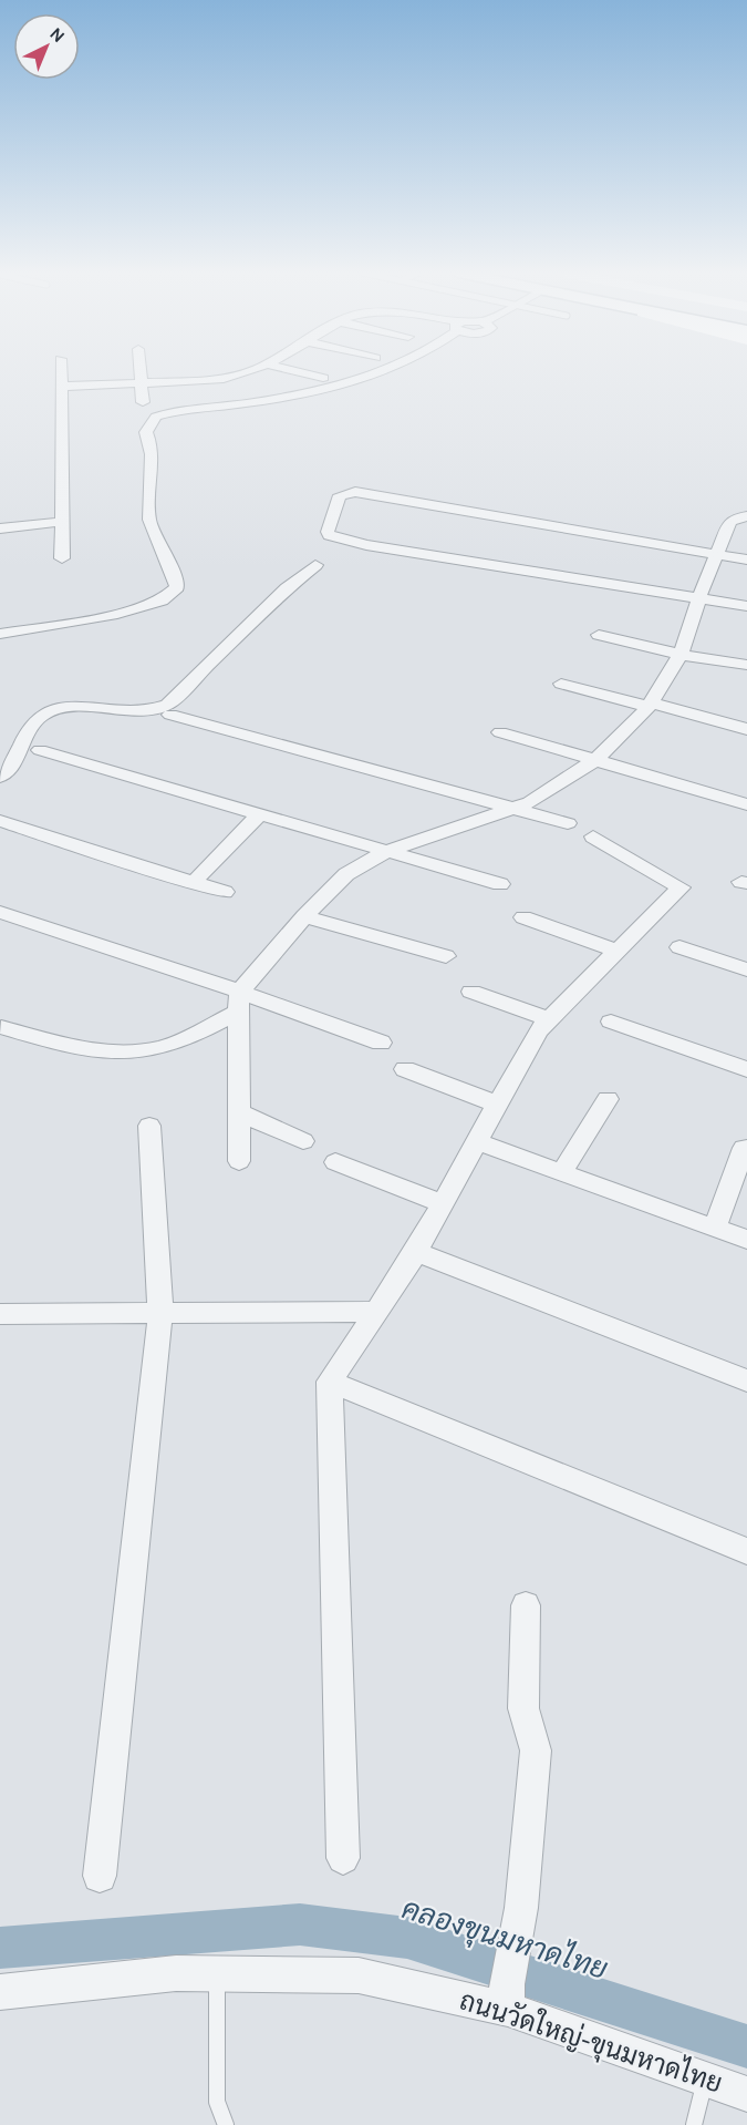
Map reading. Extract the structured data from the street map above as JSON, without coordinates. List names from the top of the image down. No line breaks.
{"streets":{"street":["ถนนวัดใหญ่-ขุนมหาดไทย"]},"water":["คลองขุนมหาดไทย"],"north":"top right"}
